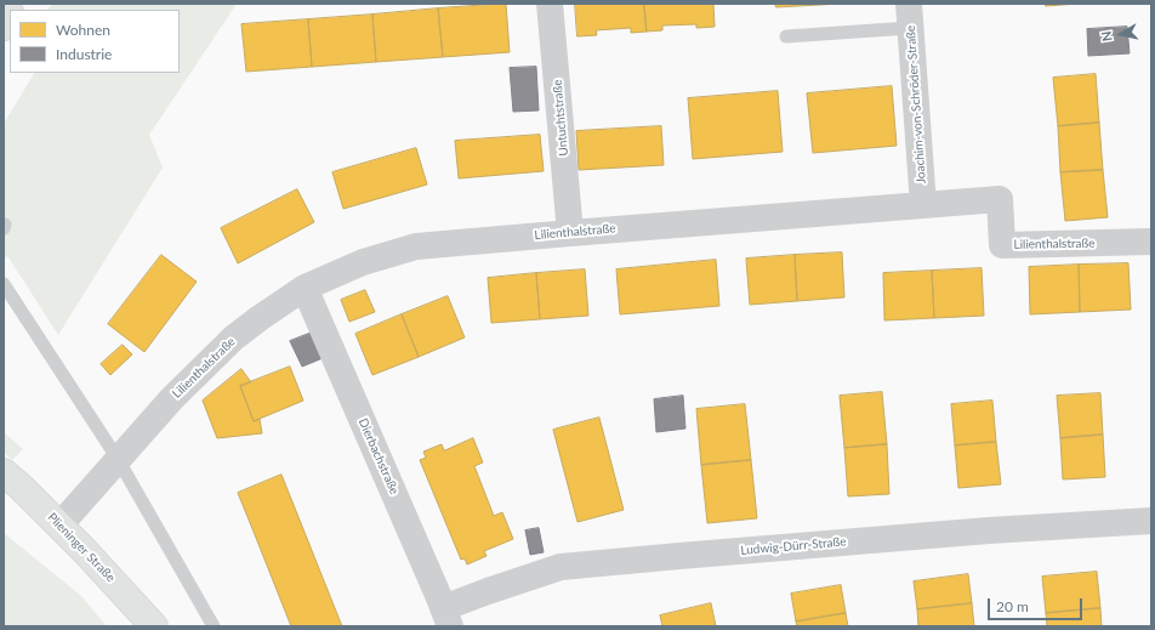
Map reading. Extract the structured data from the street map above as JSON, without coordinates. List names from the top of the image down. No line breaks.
{"streets":{"main road":["Plieninger Straße"],"street":["Joachim-von-Schröder-Straße","Untuchtstraße","Lilienthalstraße","Dierbachstraße","Ludwig-Dürr-Straße"]},"crossings":[["Joachim-von-Schröder-Straße","Lilienthalstraße"],["Untuchtstraße","Lilienthalstraße"],["Lilienthalstraße","Dierbachstraße"],["Lilienthalstraße","Plieninger Straße"],["Dierbachstraße","Ludwig-Dürr-Straße"]],"legend":["Wohnen","Industrie"],"scale_bar":"20 m","north":"left"}
